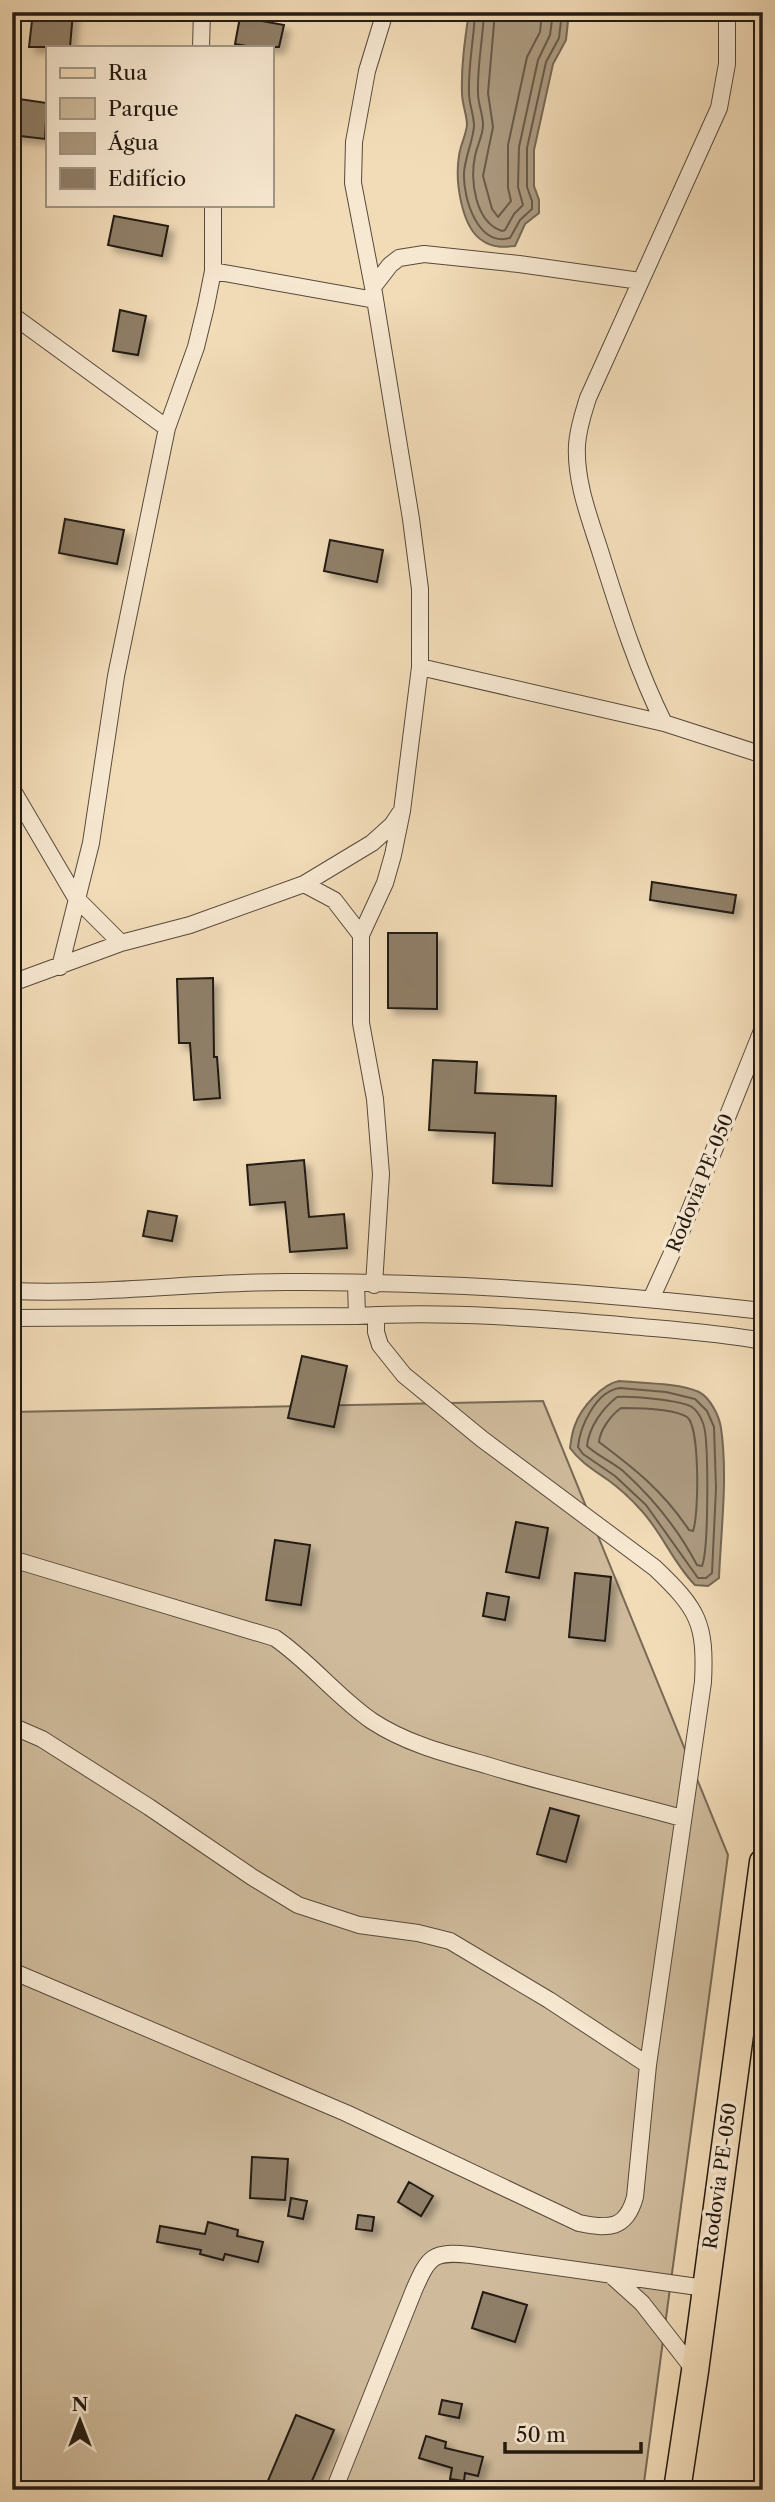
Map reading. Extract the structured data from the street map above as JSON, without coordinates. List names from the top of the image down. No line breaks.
{"streets":{"main road":["Rodovia PE-050"]},"legend":["Rua","Parque","Água","Edifício"],"scale_bar":"50 m","north":"top"}
